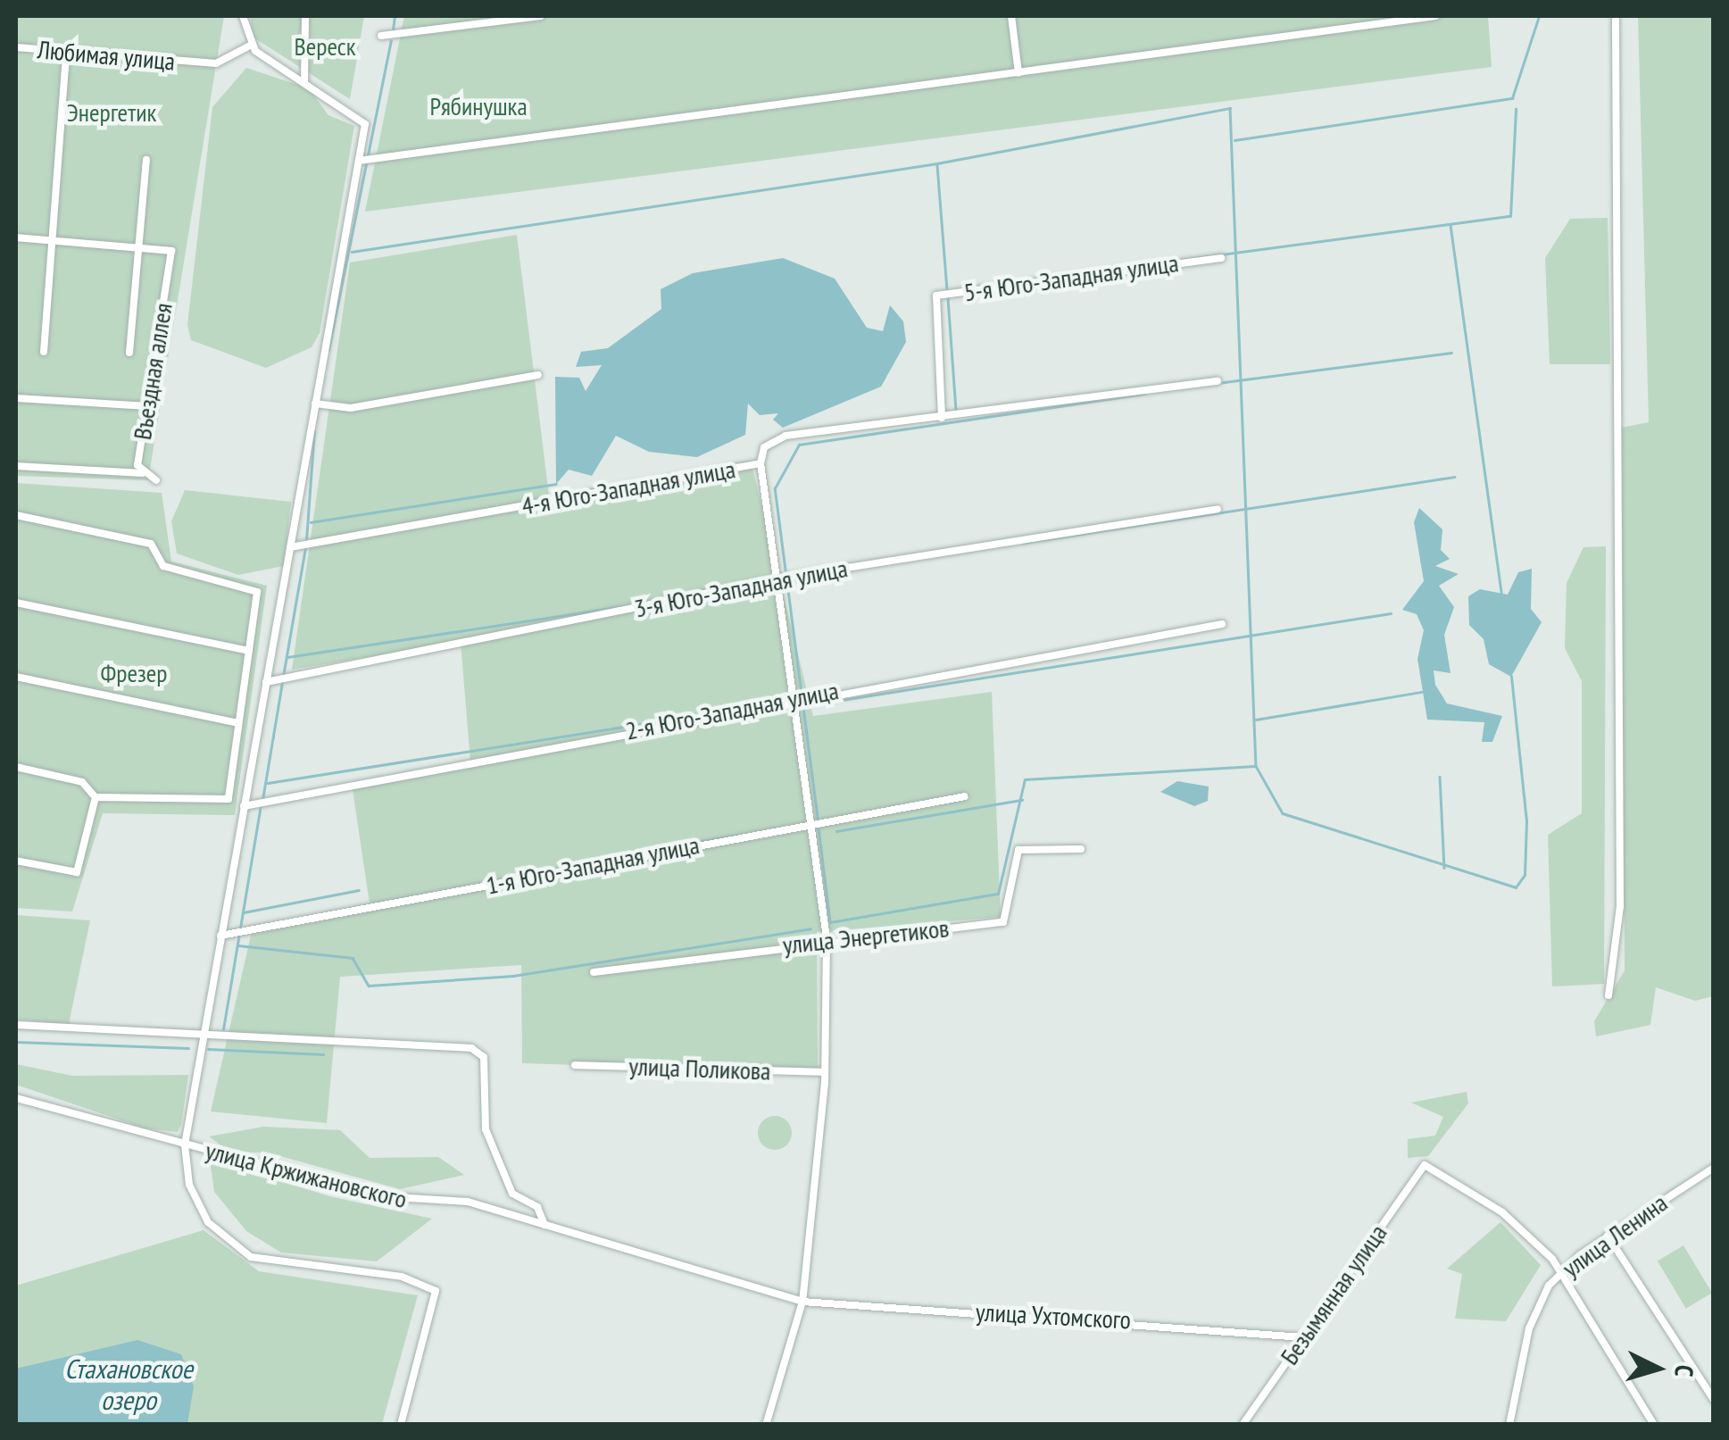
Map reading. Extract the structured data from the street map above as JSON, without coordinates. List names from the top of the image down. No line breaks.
{"streets":{"street":["Любимая улица","5-я Юго-Западная улица","Въездная аллея","4-я Юго-Западная улица","3-я Юго-Западная улица","2-я Юго-Западная улица","1-я Юго-Западная улица","улица Энергетиков","улица Поликова","улица Кржижановского","улица Ленина","Безымянная улица","улица Ухтомского"]},"crossings":[["5-я Юго-Западная улица","4-я Юго-Западная улица"],["улица Кржижановского","улица Ухтомского"],["улица Ленина","Безымянная улица"],["Безымянная улица","улица Ухтомского"]],"water":["Стахановское озеро"],"parks":["Вереск","Рябинушка","Энергетик","Фрезер"],"north":"right"}
